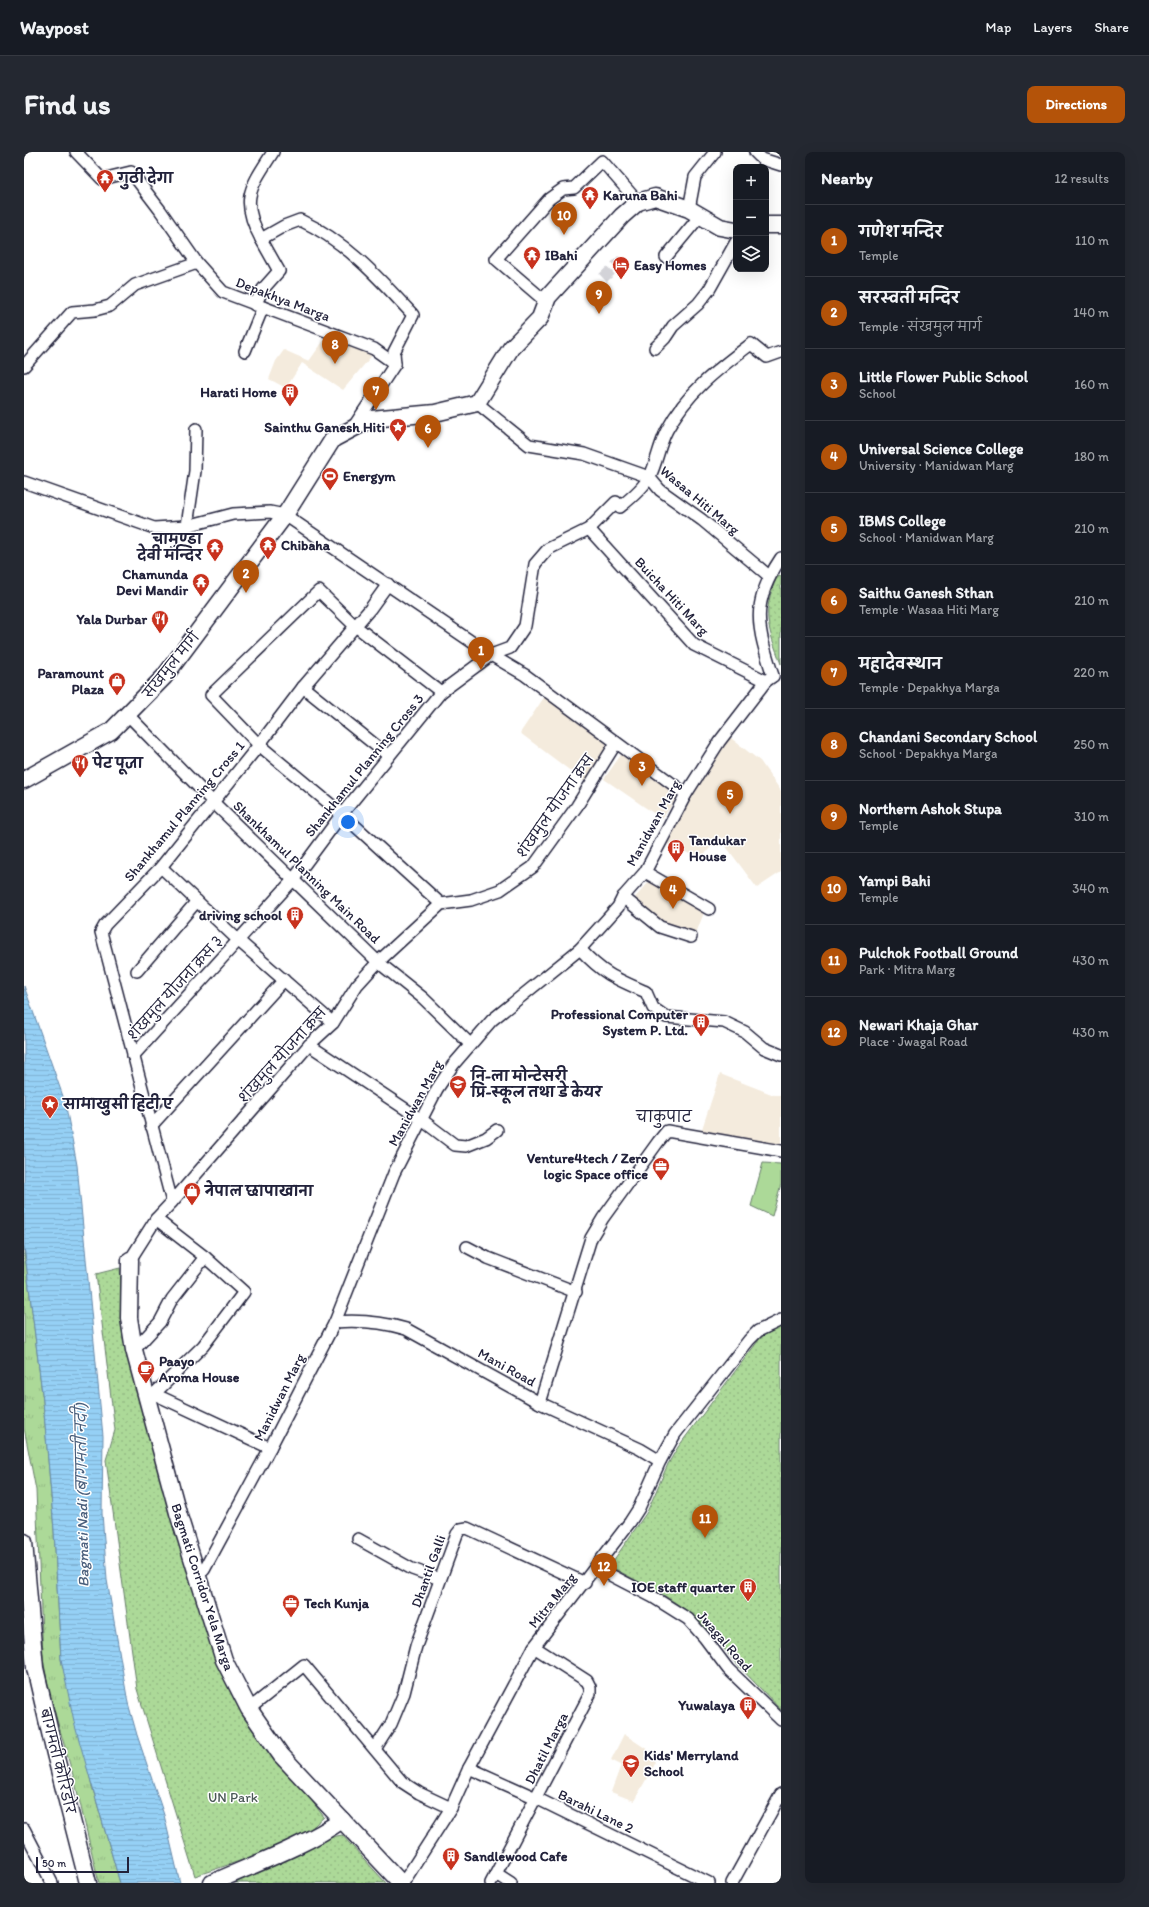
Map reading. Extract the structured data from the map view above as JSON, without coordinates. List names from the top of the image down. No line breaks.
{"streets":{"main road":["संखमुल मार्ग","Bagmati Corridor Yela Marga","बागमती कोरिडोर"],"street":["Depakhya Marga","Wasaa Hiti Marg","Buicha Hiti Marg","Shankhamul Planning Cross 3","शंखमुल योजना क्रस","Shankhamul Planning Cross 1","Manidwan Marg","Shankhamul Planning Main Road","शंखमुल योजना क्रस ३","Mani Road","Dhantil Galli","Mitra Marg","Jwagal Road","Dhatil Marga","Barahi Lane 2"]},"crossings":[["Wasaa Hiti Marg","संखमुल मार्ग"],["Wasaa Hiti Marg","Shankhamul Planning Cross 3"],["Buicha Hiti Marg","Shankhamul Planning Cross 3"],["Buicha Hiti Marg","Manidwan Marg"],["संखमुल मार्ग","Shankhamul Planning Main Road"],["Shankhamul Planning Cross 3","Shankhamul Planning Main Road"],["Shankhamul Planning Cross 3","शंखमुल योजना क्रस ३"],["शंखमुल योजना क्रस","Shankhamul Planning Cross 1"],["शंखमुल योजना क्रस","Shankhamul Planning Main Road"],["शंखमुल योजना क्रस","Bagmati Corridor Yela Marga"],["Shankhamul Planning Cross 1","Shankhamul Planning Main Road"],["Shankhamul Planning Cross 1","शंखमुल योजना क्रस ३"],["Manidwan Marg","Shankhamul Planning Main Road"],["Manidwan Marg","Mani Road"],["Mani Road","Mitra Marg"],["Dhantil Galli","Mitra Marg"],["Bagmati Corridor Yela Marga","Mitra Marg"],["Mitra Marg","Jwagal Road"],["Mitra Marg","Dhatil Marga"],["Mitra Marg","Barahi Lane 2"],["Dhatil Marga","Barahi Lane 2"]],"districts":["चाकुपाट"],"water":["Bagmati Nadi (बागमती नदी)"],"parks":["UN Park"],"places":{"temple":["गुठी देगा","Karuna Bahi","IBahi","Chibaha","चामुण्डा देवी मन्दिर","Chamunda Devi Mandir"],"hotel":["Easy Homes"],"building":["Harati Home","Tandukar House","driving school","Professional Computer System P. Ltd.","IOE staff quarter","Yuwalaya","Sandlewood Cafe"],"place":["Sainthu Ganesh Hiti","सामाखुसी हिटी ए"],"sports":["Energym"],"restaurant":["Yala Durbar","पेट पूजा"],"shop":["Paramount Plaza","नेपाल छापाखाना"],"school or university":["नि-ला मोन्टेसरी प्रि-स्कूल तथा डे केयर","Kids' Merryland School"],"office":["Venture4tech / Zero logic Space office","Tech Kunja"],"cafe":["Paayo Aroma House"]},"scale_bar":"50 m","page":{"header":"Waypost","nav":["Map","Layers","Share"],"buttons":"Directions","title":"Find us","heading":["Nearby","12 results"],"map_buttons":["+","−"],"pins":["10","9","8","7","6","2","1","3","5","4","11","12"],"list":[{"mark":"1","name":"गणेश मन्दिर","note":"Temple","value":"110 m"},{"mark":"2","name":"सरस्वती मन्दिर","note":"Temple · संखमुल मार्ग","value":"140 m"},{"mark":"3","name":"Little Flower Public School","note":"School","value":"160 m"},{"mark":"4","name":"Universal Science College","note":"University · Manidwan Marg","value":"180 m"},{"mark":"5","name":"IBMS College","note":"School · Manidwan Marg","value":"210 m"},{"mark":"6","name":"Saithu Ganesh Sthan","note":"Temple · Wasaa Hiti Marg","value":"210 m"},{"mark":"7","name":"महादेवस्थान","note":"Temple · Depakhya Marga","value":"220 m"},{"mark":"8","name":"Chandani Secondary School","note":"School · Depakhya Marga","value":"250 m"},{"mark":"9","name":"Northern Ashok Stupa","note":"Temple","value":"310 m"},{"mark":"10","name":"Yampi Bahi","note":"Temple","value":"340 m"},{"mark":"11","name":"Pulchok Football Ground","note":"Park · Mitra Marg","value":"430 m"},{"mark":"12","name":"Newari Khaja Ghar","note":"Place · Jwagal Road","value":"430 m"}],"scale":"50 m"}}
